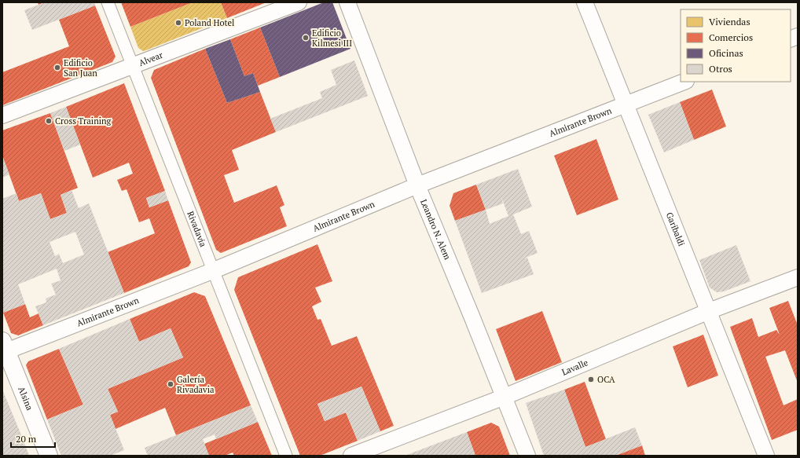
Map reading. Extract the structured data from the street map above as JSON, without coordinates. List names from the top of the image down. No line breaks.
{"streets":{"street":["Alvear","Almirante Brown","Garibaldi","Rivadavia","Leandro N. Alem","Lavalle","Alsina"]},"crossings":[["Alvear","Rivadavia"],["Almirante Brown","Garibaldi"],["Almirante Brown","Rivadavia"],["Almirante Brown","Leandro N. Alem"],["Almirante Brown","Alsina"],["Garibaldi","Lavalle"],["Leandro N. Alem","Lavalle"]],"places":["Poland Hotel","Edificio Kilmesi III","Edificio San Juan","Cross Training","OCA","Galería Rivadavia"],"legend":["Viviendas","Comercios","Oficinas","Otros"],"scale_bar":"20 m"}
